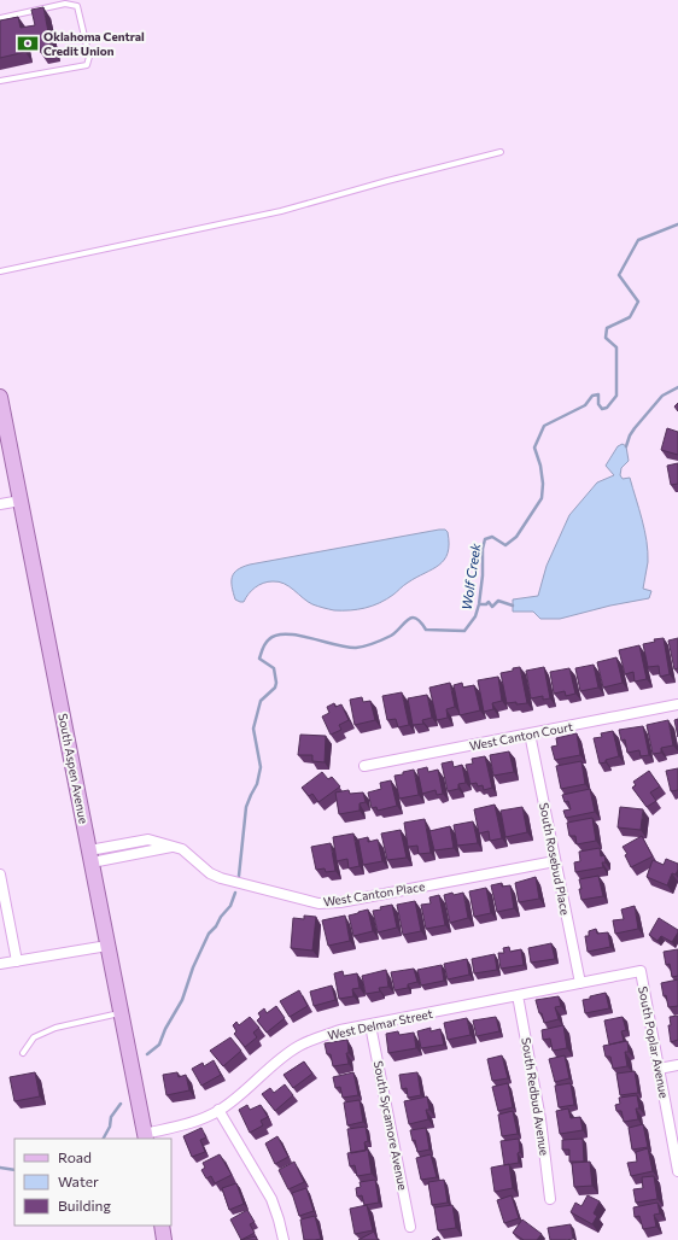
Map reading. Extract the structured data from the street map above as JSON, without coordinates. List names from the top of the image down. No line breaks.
{"streets":{"main road":["South Aspen Avenue"],"street":["West Canton Court","South Rosebud Place","West Canton Place","West Delmar Street","South Poplar Avenue","South Redbud Avenue","South Sycamore Avenue"]},"crossings":[["West Canton Court","South Rosebud Place"],["South Aspen Avenue","West Canton Place"],["South Aspen Avenue","West Delmar Street"],["South Rosebud Place","West Canton Place"],["South Rosebud Place","West Delmar Street"],["West Delmar Street","South Poplar Avenue"],["West Delmar Street","South Redbud Avenue"],["West Delmar Street","South Sycamore Avenue"]],"water":["Wolf Creek"],"places":{"bank":["Oklahoma Central Credit Union"]},"legend":["Road","Water","Building"]}
